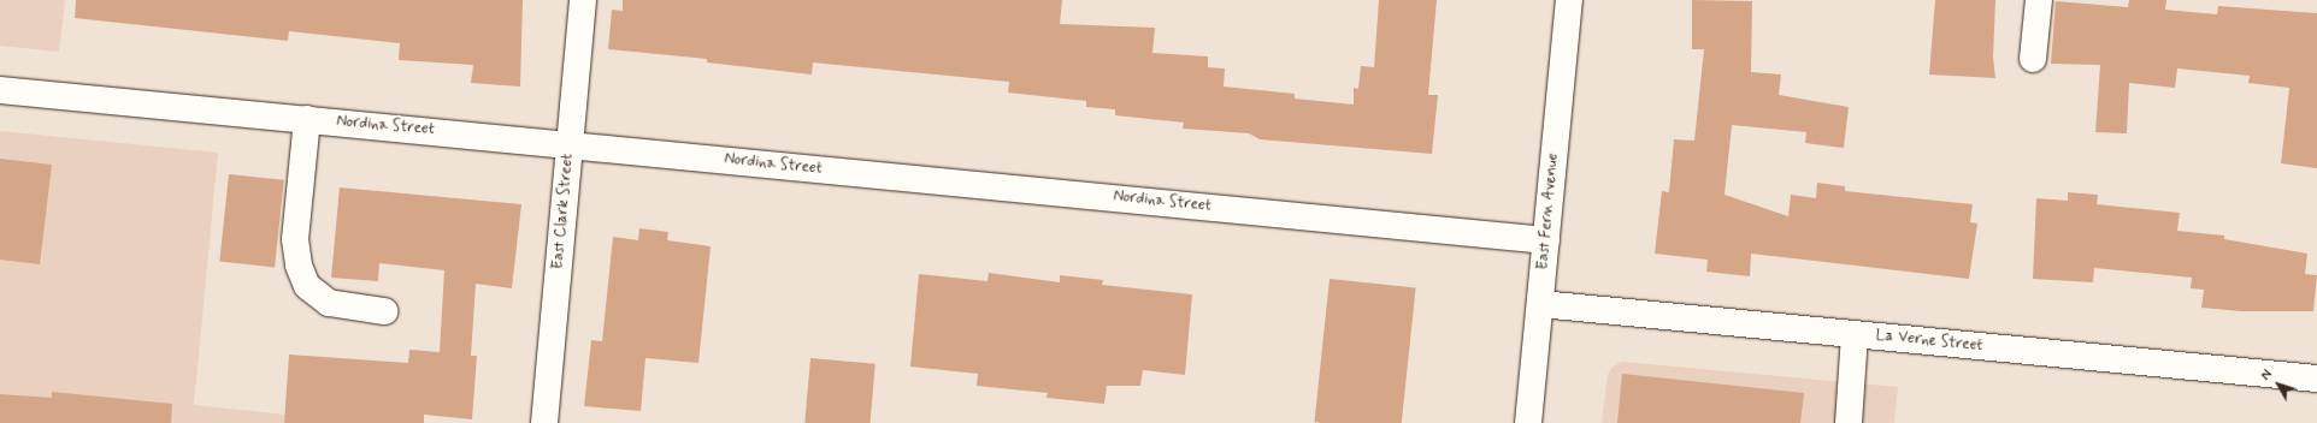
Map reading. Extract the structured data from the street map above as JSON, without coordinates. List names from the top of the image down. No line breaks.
{"streets":{"street":["Nordina Street","East Clark Street","East Fern Avenue","La Verne Street"]},"crossings":[["Nordina Street","East Clark Street"],["Nordina Street","East Fern Avenue"],["East Fern Avenue","La Verne Street"]],"north":"top left"}
